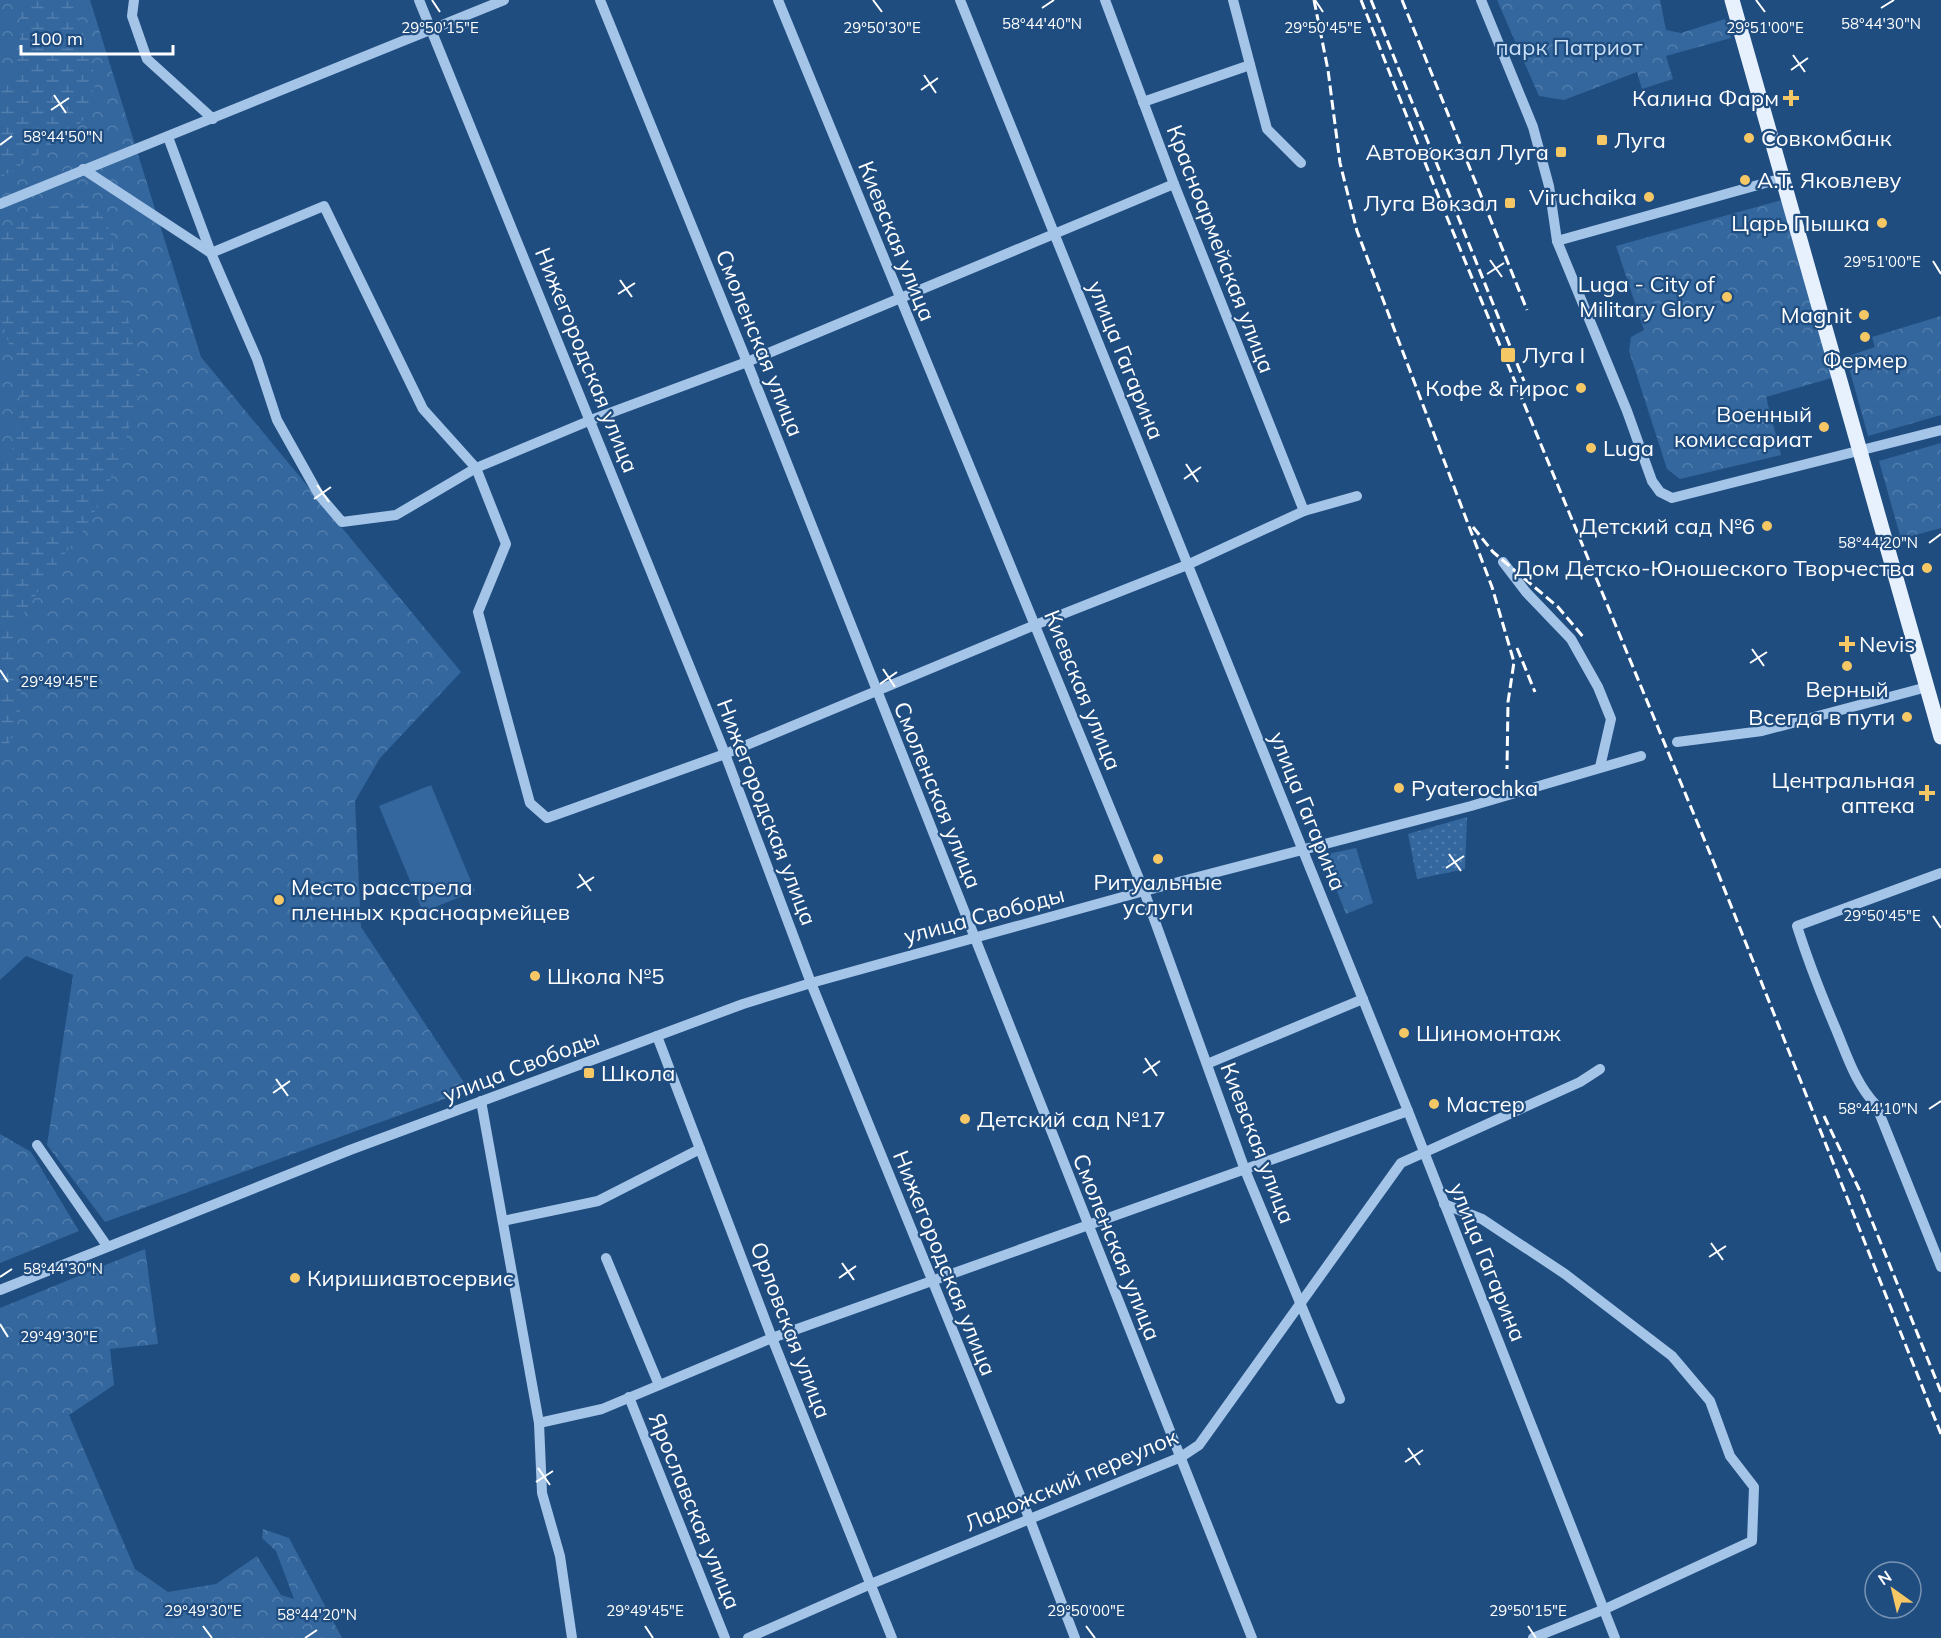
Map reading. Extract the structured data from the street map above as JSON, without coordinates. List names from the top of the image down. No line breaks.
{"streets":{"street":["Киевская улица","Красноармейская улица","Смоленская улица","Нижегородская улица","улица Гагарина","улица Свободы","Орловская улица","Ладожский переулок","Ярославская улица"]},"crossings":[["Киевская улица","улица Свободы"],["Киевская улица","Ладожский переулок"],["Смоленская улица","улица Свободы"],["Смоленская улица","Ладожский переулок"],["Нижегородская улица","улица Свободы"],["Нижегородская улица","Ладожский переулок"],["улица Гагарина","улица Свободы"],["улица Гагарина","Ладожский переулок"],["улица Свободы","Орловская улица"],["Орловская улица","Ладожский переулок"]],"parks":["парк Патриот"],"places":{"health":["Калина Фарм","Nevis","Центральная аптека"],"other":["Совкомбанк","А.Т. Яковлеву","Viruchaika","Царь Пышка","Luga - City of Military Glory","Magnit","Фермер","Кофе & гирос","Военный комиссариат","Luga","Детский сад №6","Дом Детско-Юношеского Творчества","Верный","Всегда в пути","Pyaterochka","Ритуальные услуги","Место расстрела пленных красноармейцев","Школа №5","Шиномонтаж","Мастер","Детский сад №17","Киришиавтосервис"],"transit":["Луга","Автовокзал Луга","Луга Вокзал","Луга I","Школа"]},"scale_bar":"100 m","north":"top left","coordinates":["58°44'40\"N","58°44'30\"N","29°50'15\"E","29°50'30\"E","29°50'45\"E","29°51'00\"E","58°44'50\"N","58°44'20\"N","29°49'45\"E","58°44'10\"N","29°49'30\"E","29°50'00\"E"]}
